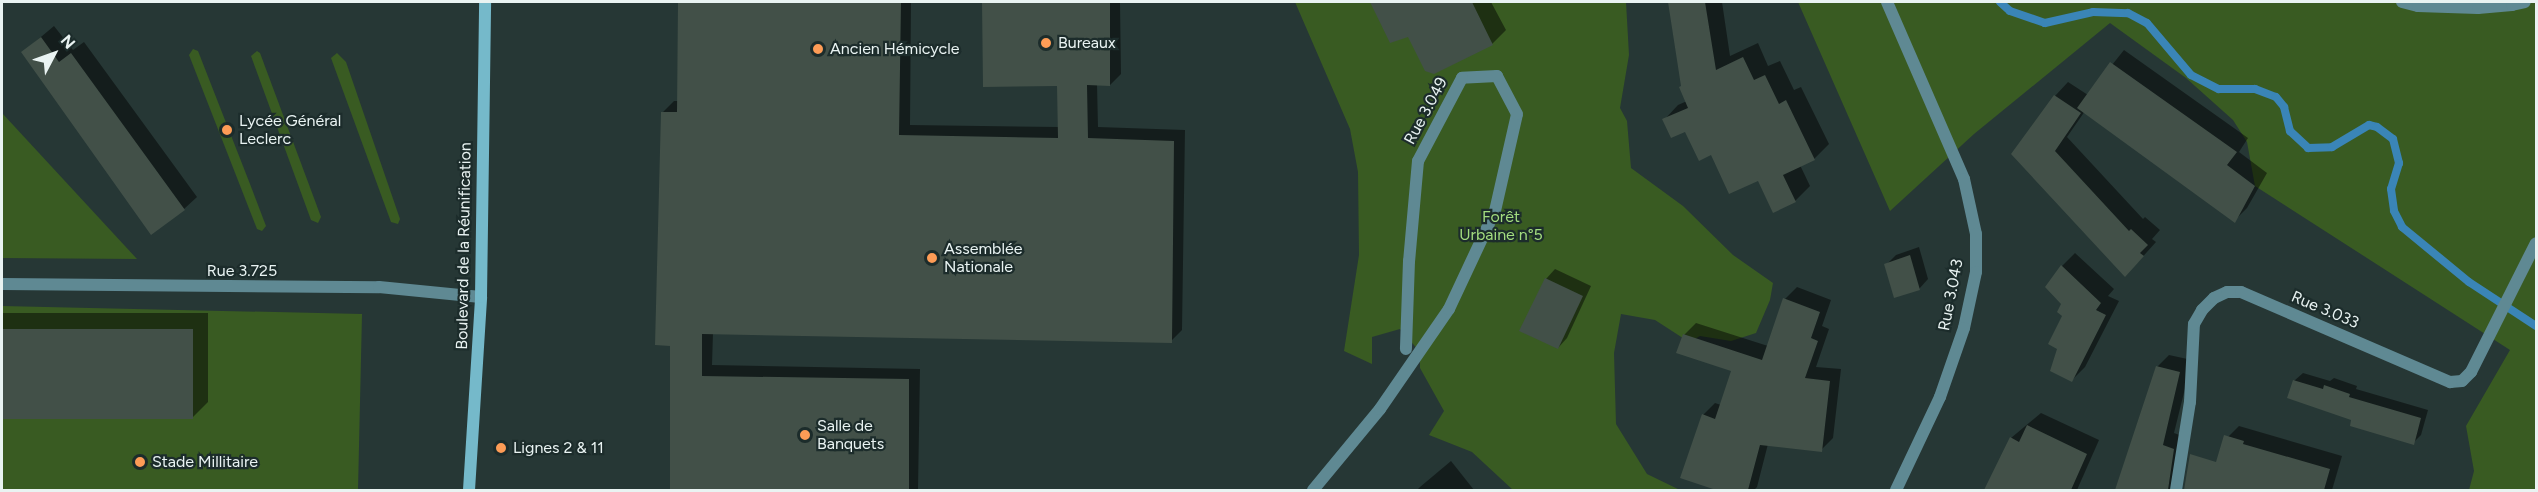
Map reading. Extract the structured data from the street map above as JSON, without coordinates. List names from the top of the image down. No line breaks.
{"streets":{"main road":["Boulevard de la Réunification"],"street":["Rue 3.049","Rue 3.725","Rue 3.043","Rue 3.033"]},"crossings":[["Boulevard de la Réunification","Rue 3.725"]],"parks":["Forêt Urbaine n°5"],"places":["Bureaux","Ancien Hémicycle","Lycée Général Leclerc","Assemblée Nationale","Salle de Banquets","Lignes 2 & 11","Stade Millitaire"],"north":"top right"}
